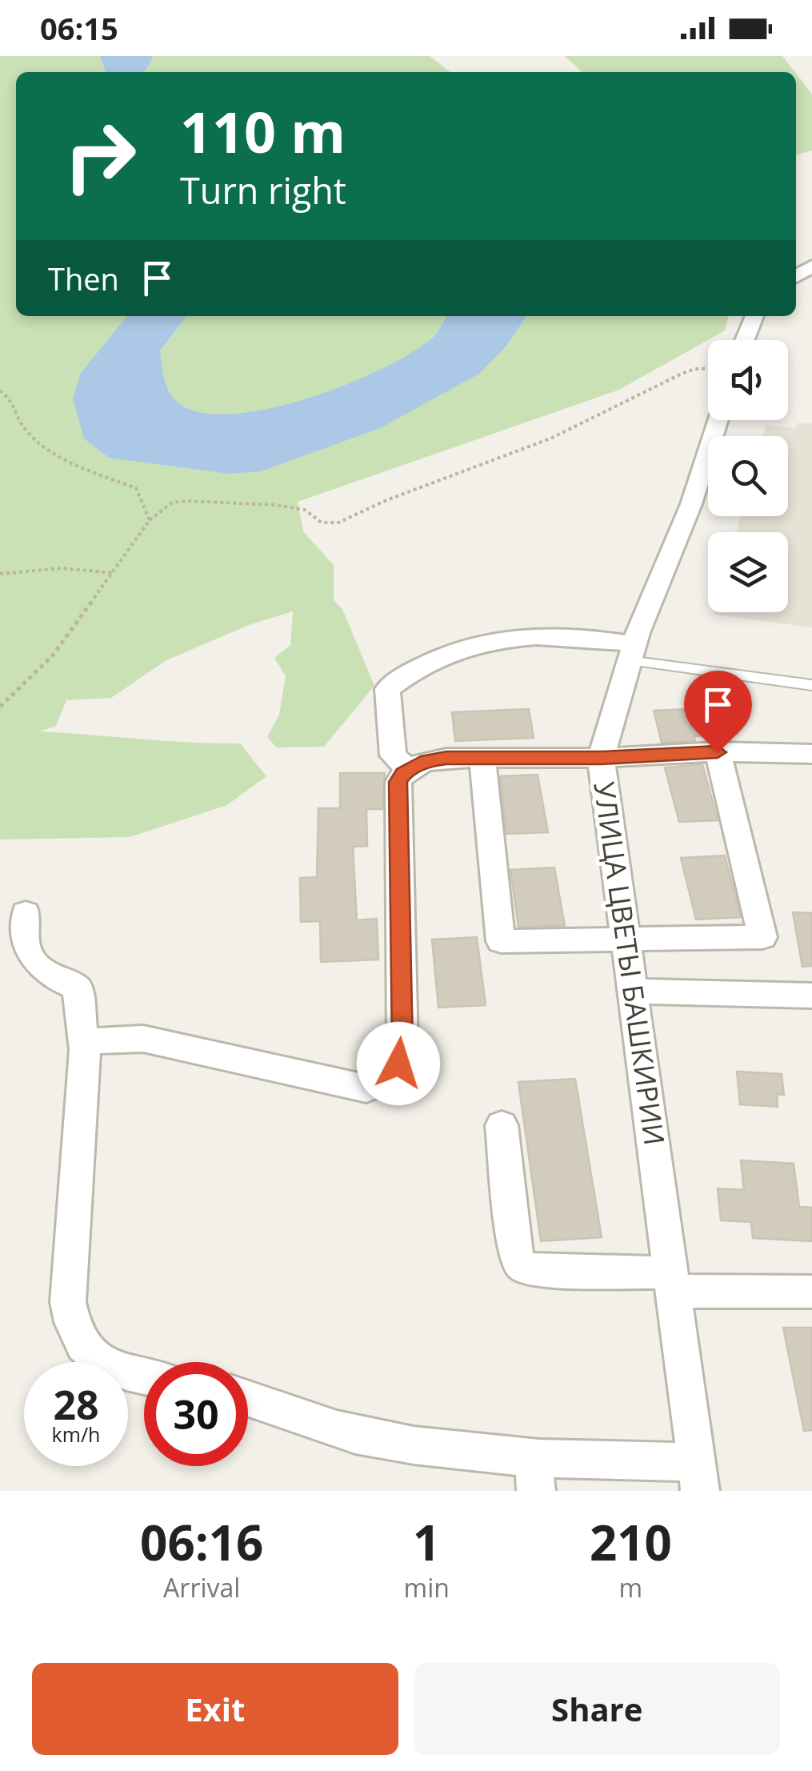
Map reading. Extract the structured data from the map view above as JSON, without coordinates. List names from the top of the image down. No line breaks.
{"streets":{"street":["УЛИЦА ЦВЕТЫ БАШКИРИИ"]},"page":{"status":"06:15","turn":["110 m","Turn right"],"then":"Then","speed":"28 km/h","limit":"30","eta":["06:16","Arrival","1","min","210","m"],"buttons":["Exit","Share"]}}
